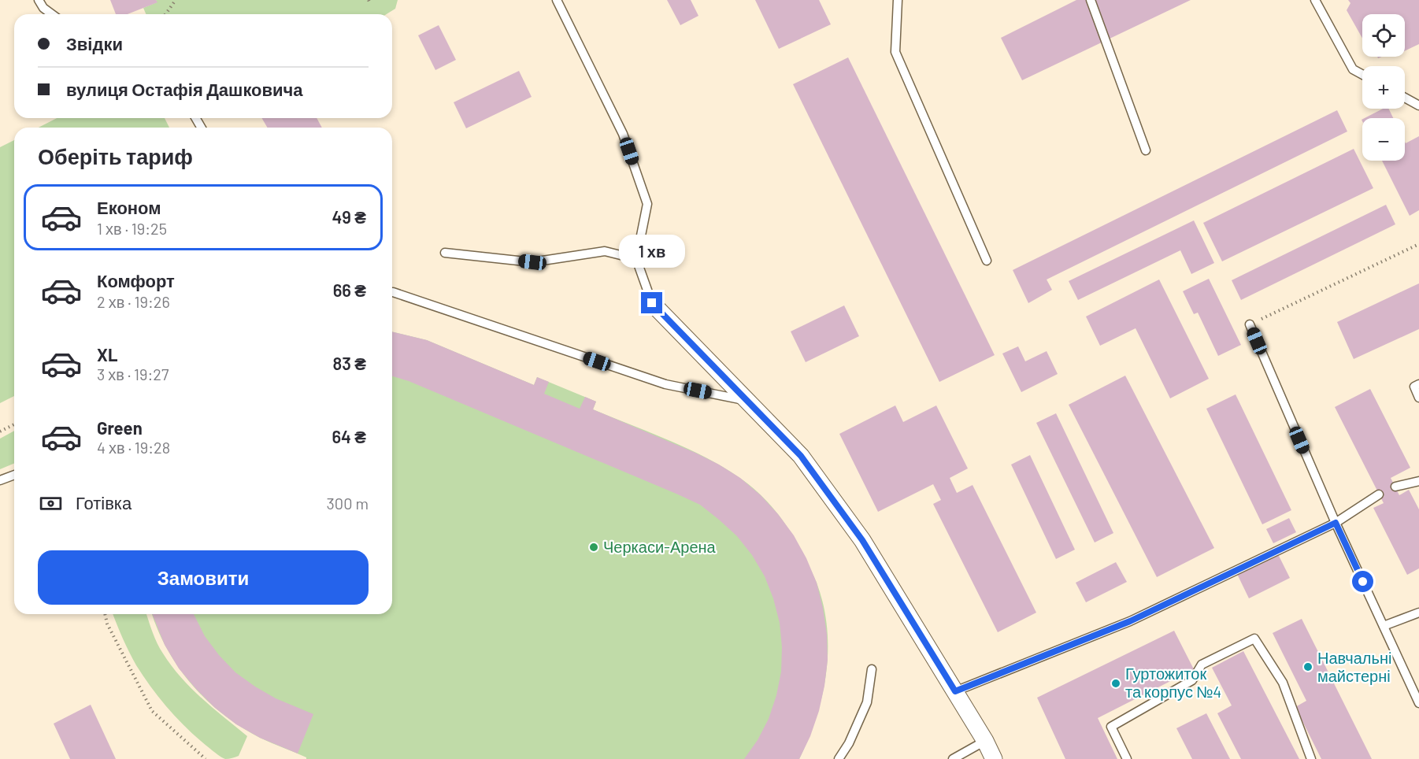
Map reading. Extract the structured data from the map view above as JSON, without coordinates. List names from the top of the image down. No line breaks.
{"places":["Черкаси-Арена","Навчальні майстерні","Гуртожиток та корпус №4"],"page":{"map_buttons":["+","−"],"banner":["Звідки","вулиця Остафія Дашковича"],"heading":"Оберіть тариф","list":[{"name":"Економ","note":"1 хв · 19:25","value":"49 ₴"},{"name":"Комфорт","note":"2 хв · 19:26","value":"66 ₴"},{"name":"XL","note":"3 хв · 19:27","value":"83 ₴"},{"name":"Green","note":"4 хв · 19:28","value":"64 ₴"}],"bubble":"1 хв","pay":["Готівка","300 m"],"buttons":"Замовити"}}
